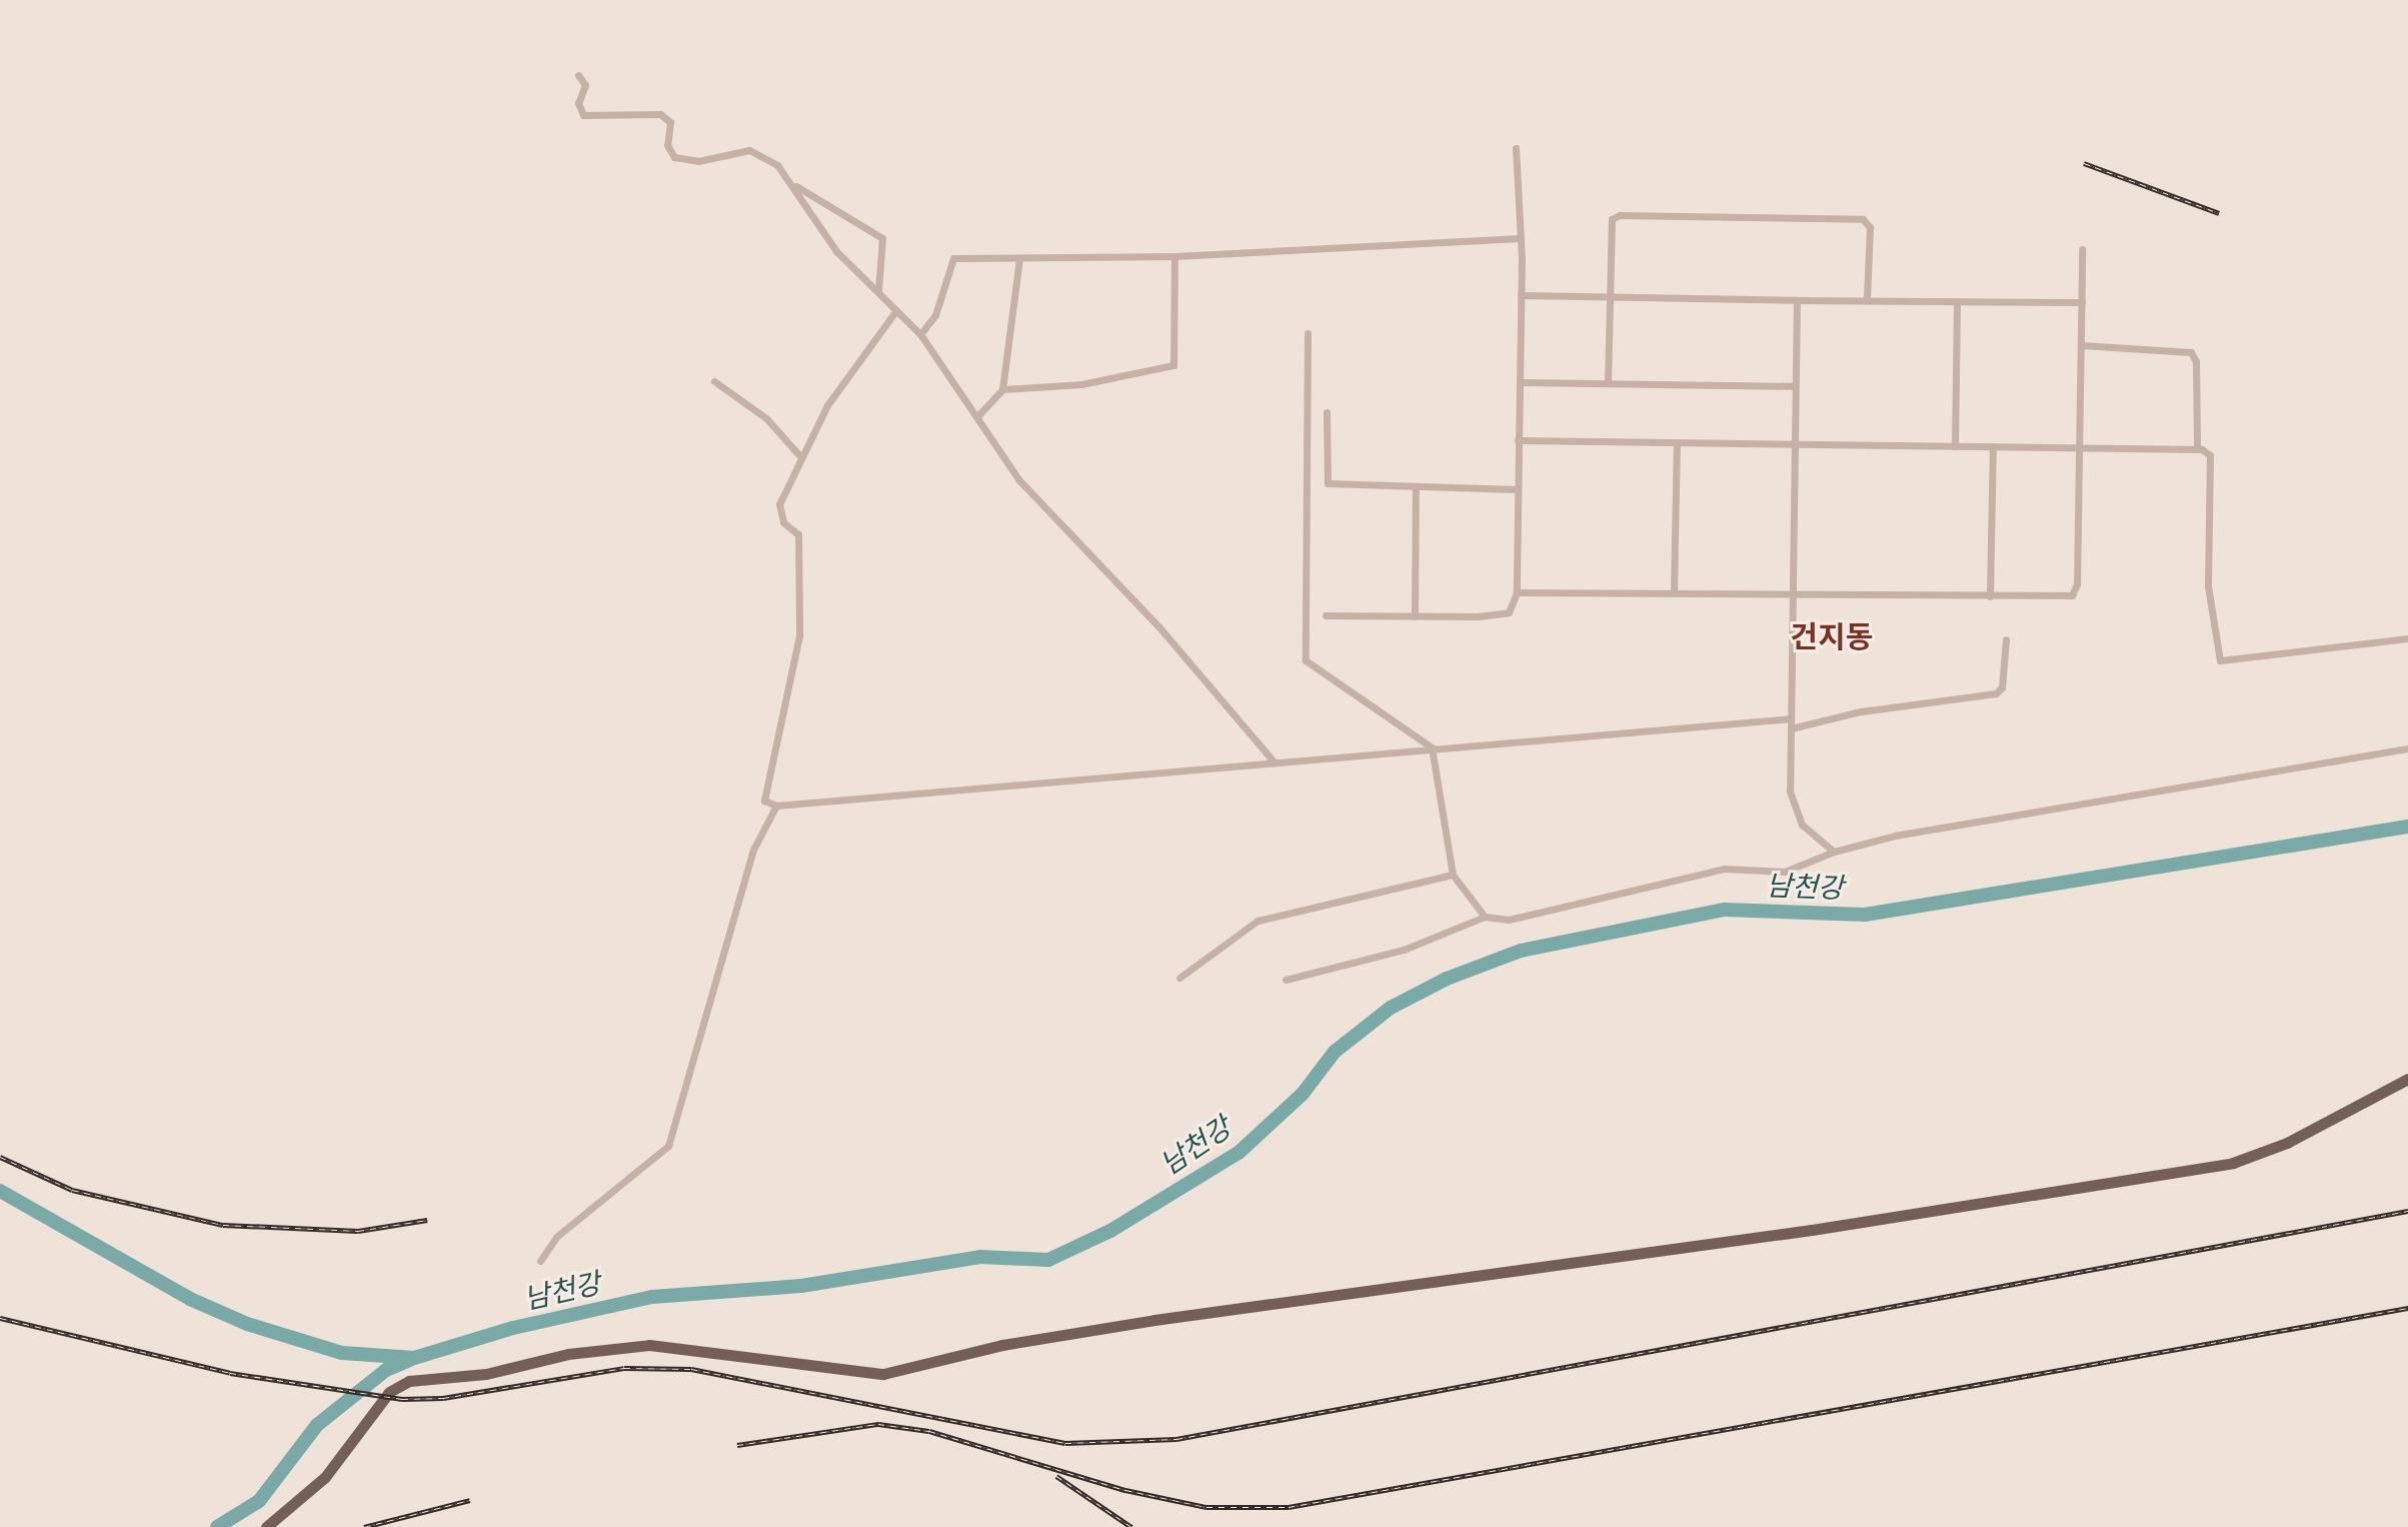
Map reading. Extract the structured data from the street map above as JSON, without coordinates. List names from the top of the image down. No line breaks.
{"districts":["건지동"],"water":["남천강"]}
